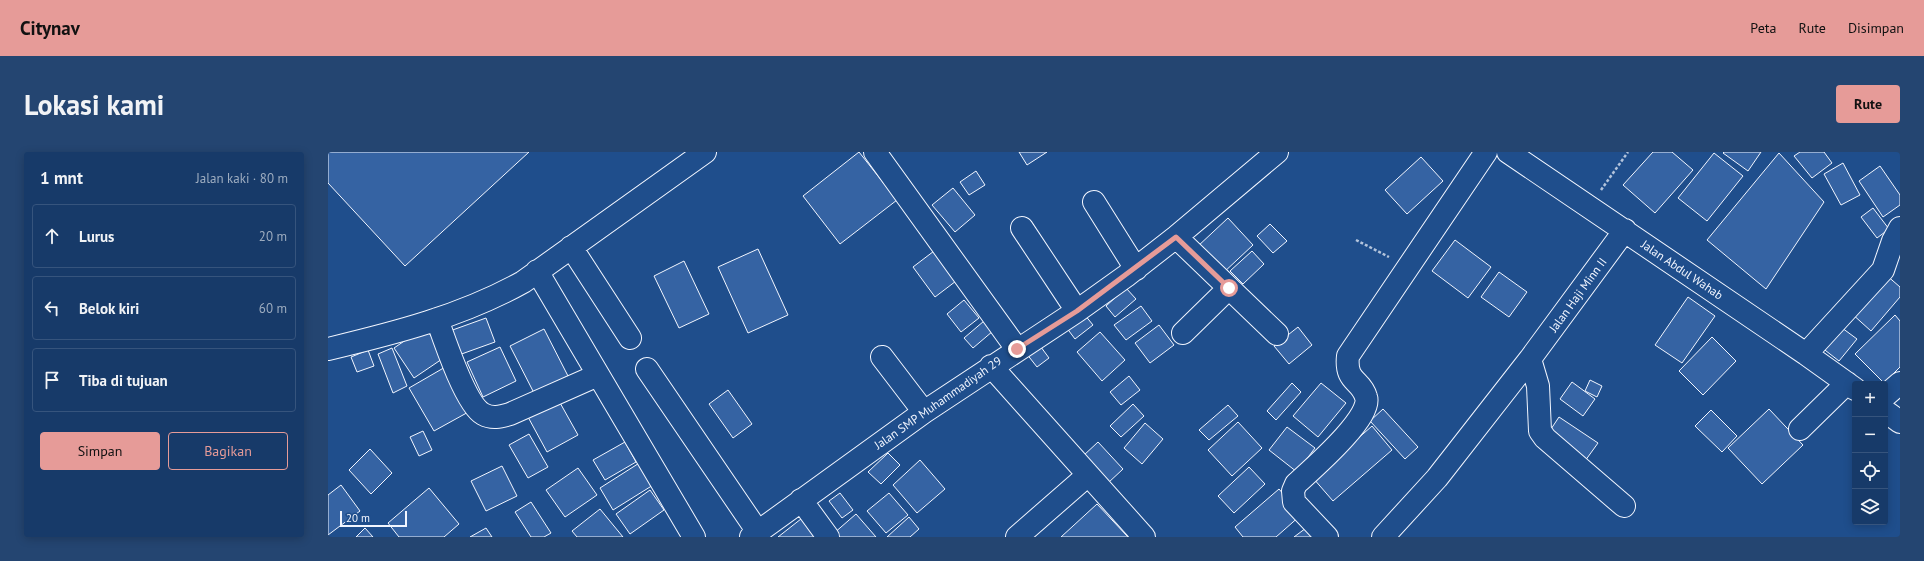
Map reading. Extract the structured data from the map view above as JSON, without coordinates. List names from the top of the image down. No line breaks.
{"streets":{"street":["Jalan Abdul Wahab","Jalan Haji Minn II","Jalan SMP Muhammadiyah 29"]},"crossings":[["Jalan Abdul Wahab","Jalan Haji Minn II"]],"scale_bar":"20 m","page":{"header":"Citynav","nav":["Peta","Rute","Disimpan"],"buttons":["Rute",["Simpan","Bagikan"]],"title":"Lokasi kami","heading":["1 mnt","Jalan kaki · 80 m"],"list":[["Lurus","20 m"],["Belok kiri","60 m"],"Tiba di tujuan"],"map_buttons":["+","−"],"scale":"20 m"}}
